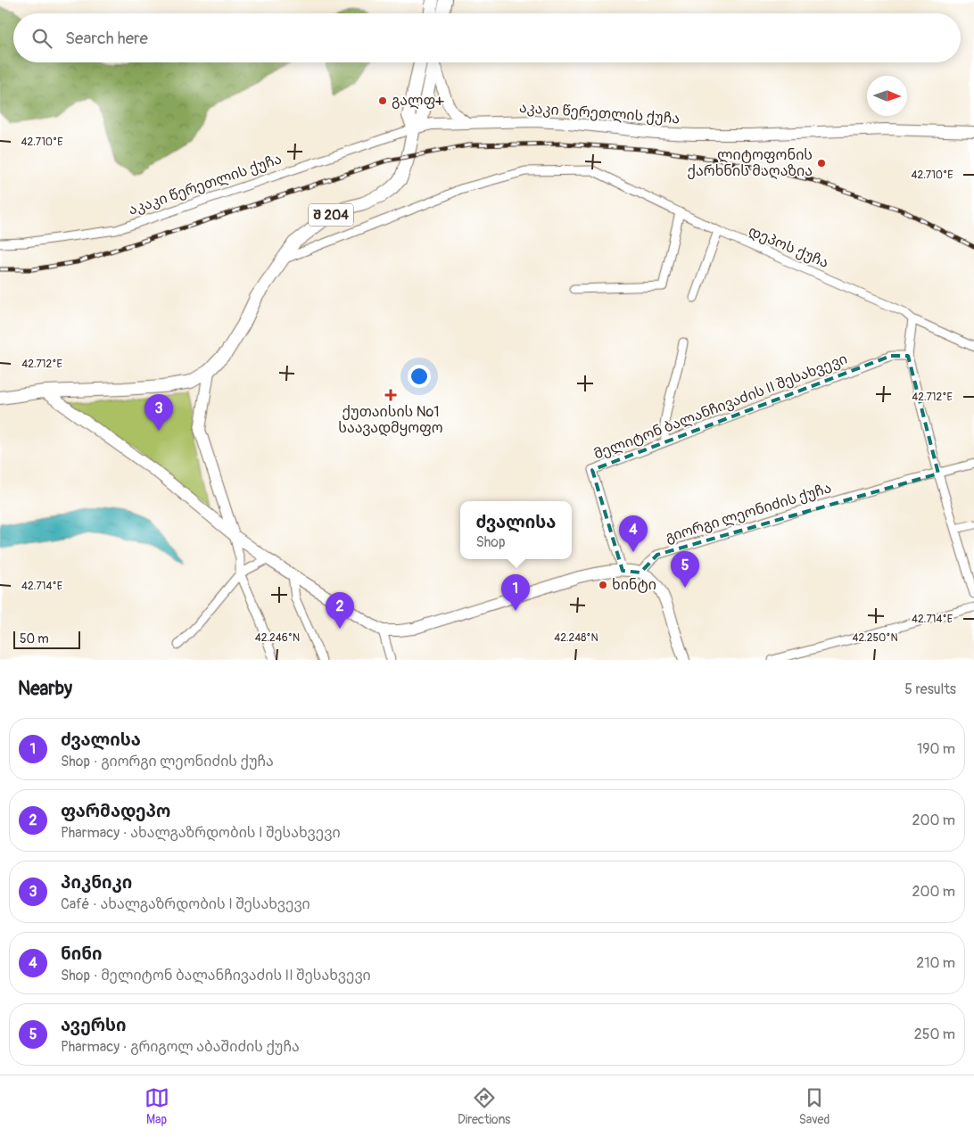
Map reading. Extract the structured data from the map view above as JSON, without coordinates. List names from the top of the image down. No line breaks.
{"streets":{"main road":["შ 204"],"street":["აკაკი წერეთლის ქუჩა","დეპოს ქუჩა","მელიტონ ბალანჩივაძის II შესახვევი","გიორგი ლეონიძის ქუჩა"]},"crossings":[["აკაკი წერეთლის ქუჩა","შ 204"],["შ 204","დეპოს ქუჩა"]],"places":{"other":["გალფ+","ლიტოფონის ქარხნის მაღაზია","ხინტი"],"health":["ქუთაისის №1 საავადმყოფო"]},"scale_bar":"50 m","north":"right","page":{"search":"Search here","pins":["3","4","5","1","2"],"popup":["ძვალისა","Shop"],"scale":"50 m","heading":["Nearby","5 results"],"list":[{"mark":"1","name":"ძვალისა","note":"Shop · გიორგი ლეონიძის ქუჩა","value":"190 m"},{"mark":"2","name":"ფარმადეპო","note":"Pharmacy · ახალგაზრდობის I შესახვევი","value":"200 m"},{"mark":"3","name":"პიკნიკი","note":"Café · ახალგაზრდობის I შესახვევი","value":"200 m"},{"mark":"4","name":"ნინი","note":"Shop · მელიტონ ბალანჩივაძის II შესახვევი","value":"210 m"},{"mark":"5","name":"ავერსი","note":"Pharmacy · გრიგოლ აბაშიძის ქუჩა","value":"250 m"}],"nav":["Map","Directions","Saved"]},"coordinates":["42.710°E","42.712°E","42.714°E","42.246°N","42.248°N","42.250°N"]}
